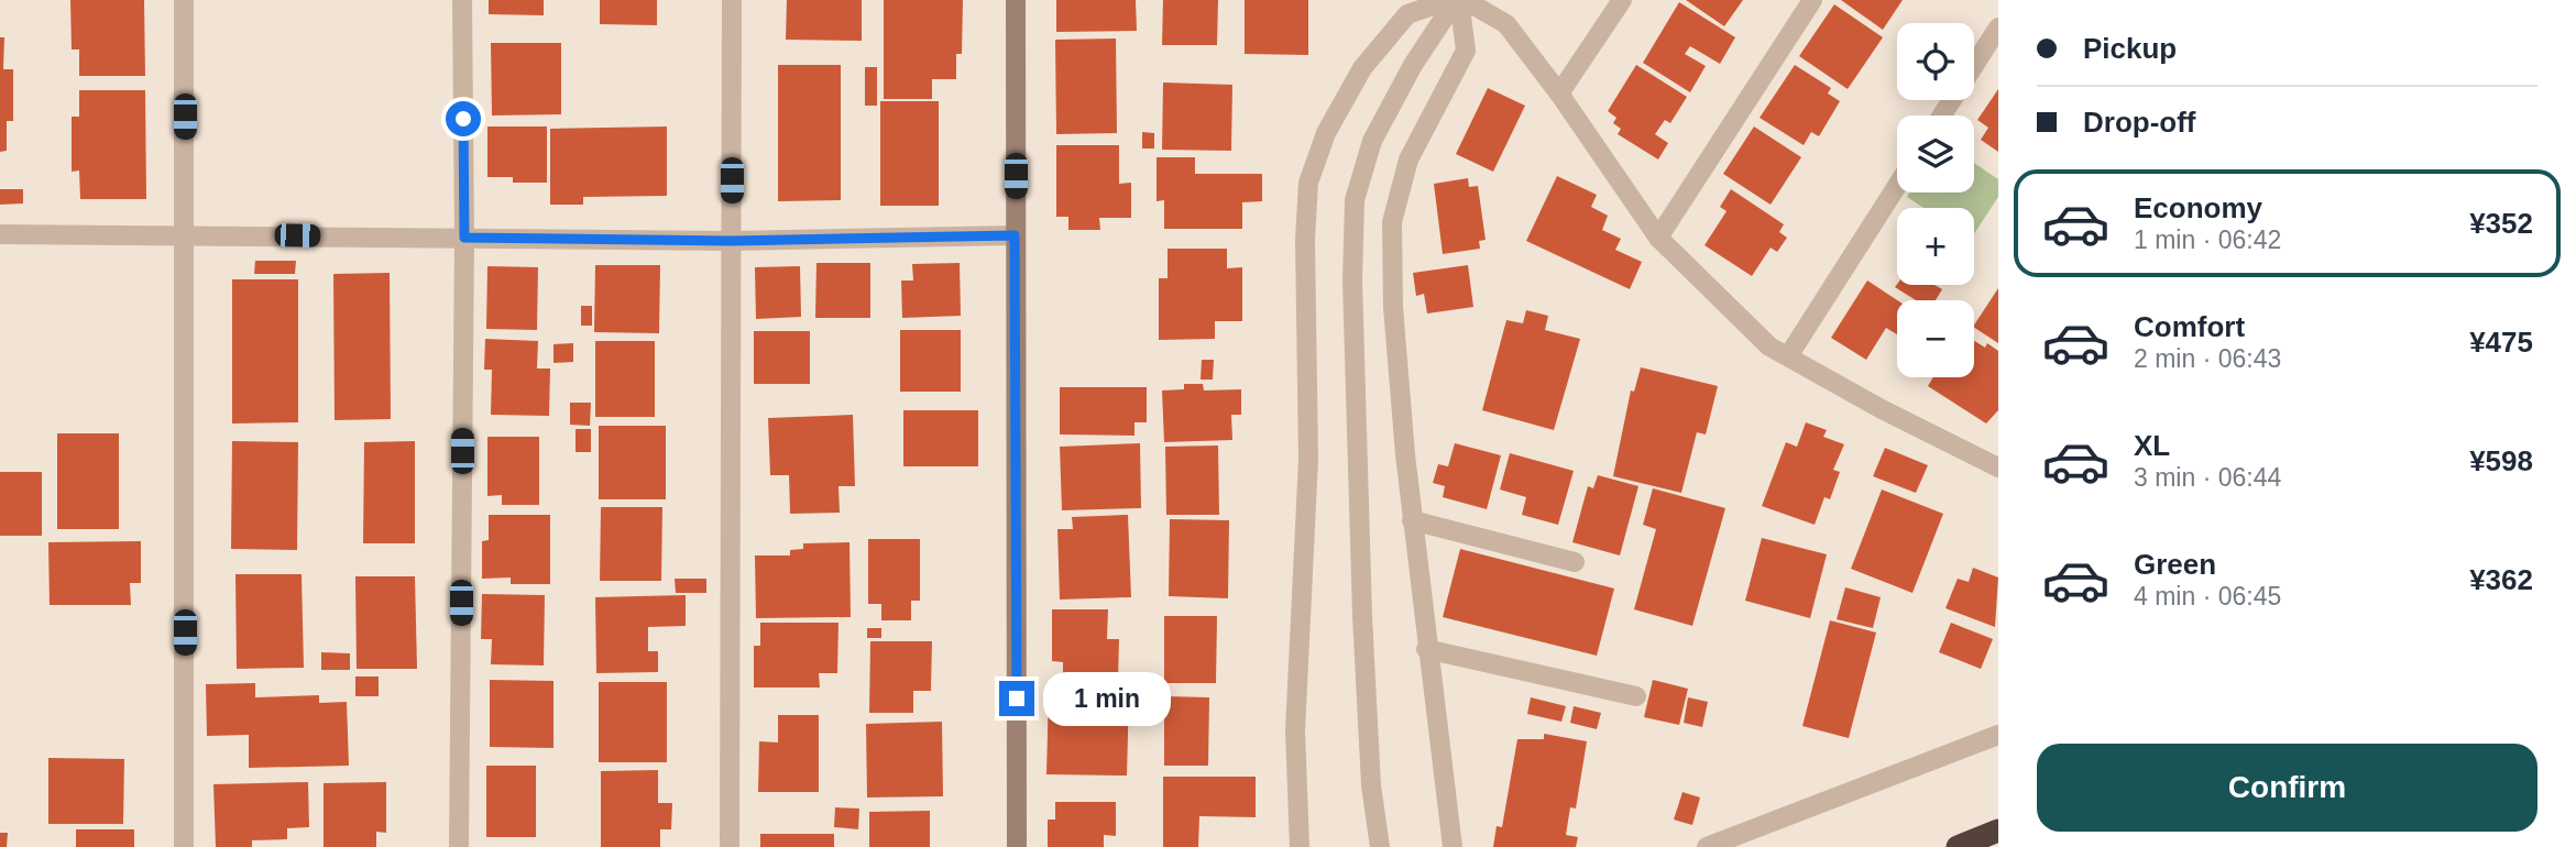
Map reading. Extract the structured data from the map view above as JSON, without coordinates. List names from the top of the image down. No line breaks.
{"page":{"banner":["Pickup","Drop-off"],"map_buttons":["+","−"],"list":[{"name":"Economy","note":"1 min · 06:42","value":"¥352"},{"name":"Comfort","note":"2 min · 06:43","value":"¥475"},{"name":"XL","note":"3 min · 06:44","value":"¥598"},{"name":"Green","note":"4 min · 06:45","value":"¥362"}],"bubble":"1 min","buttons":"Confirm"}}
